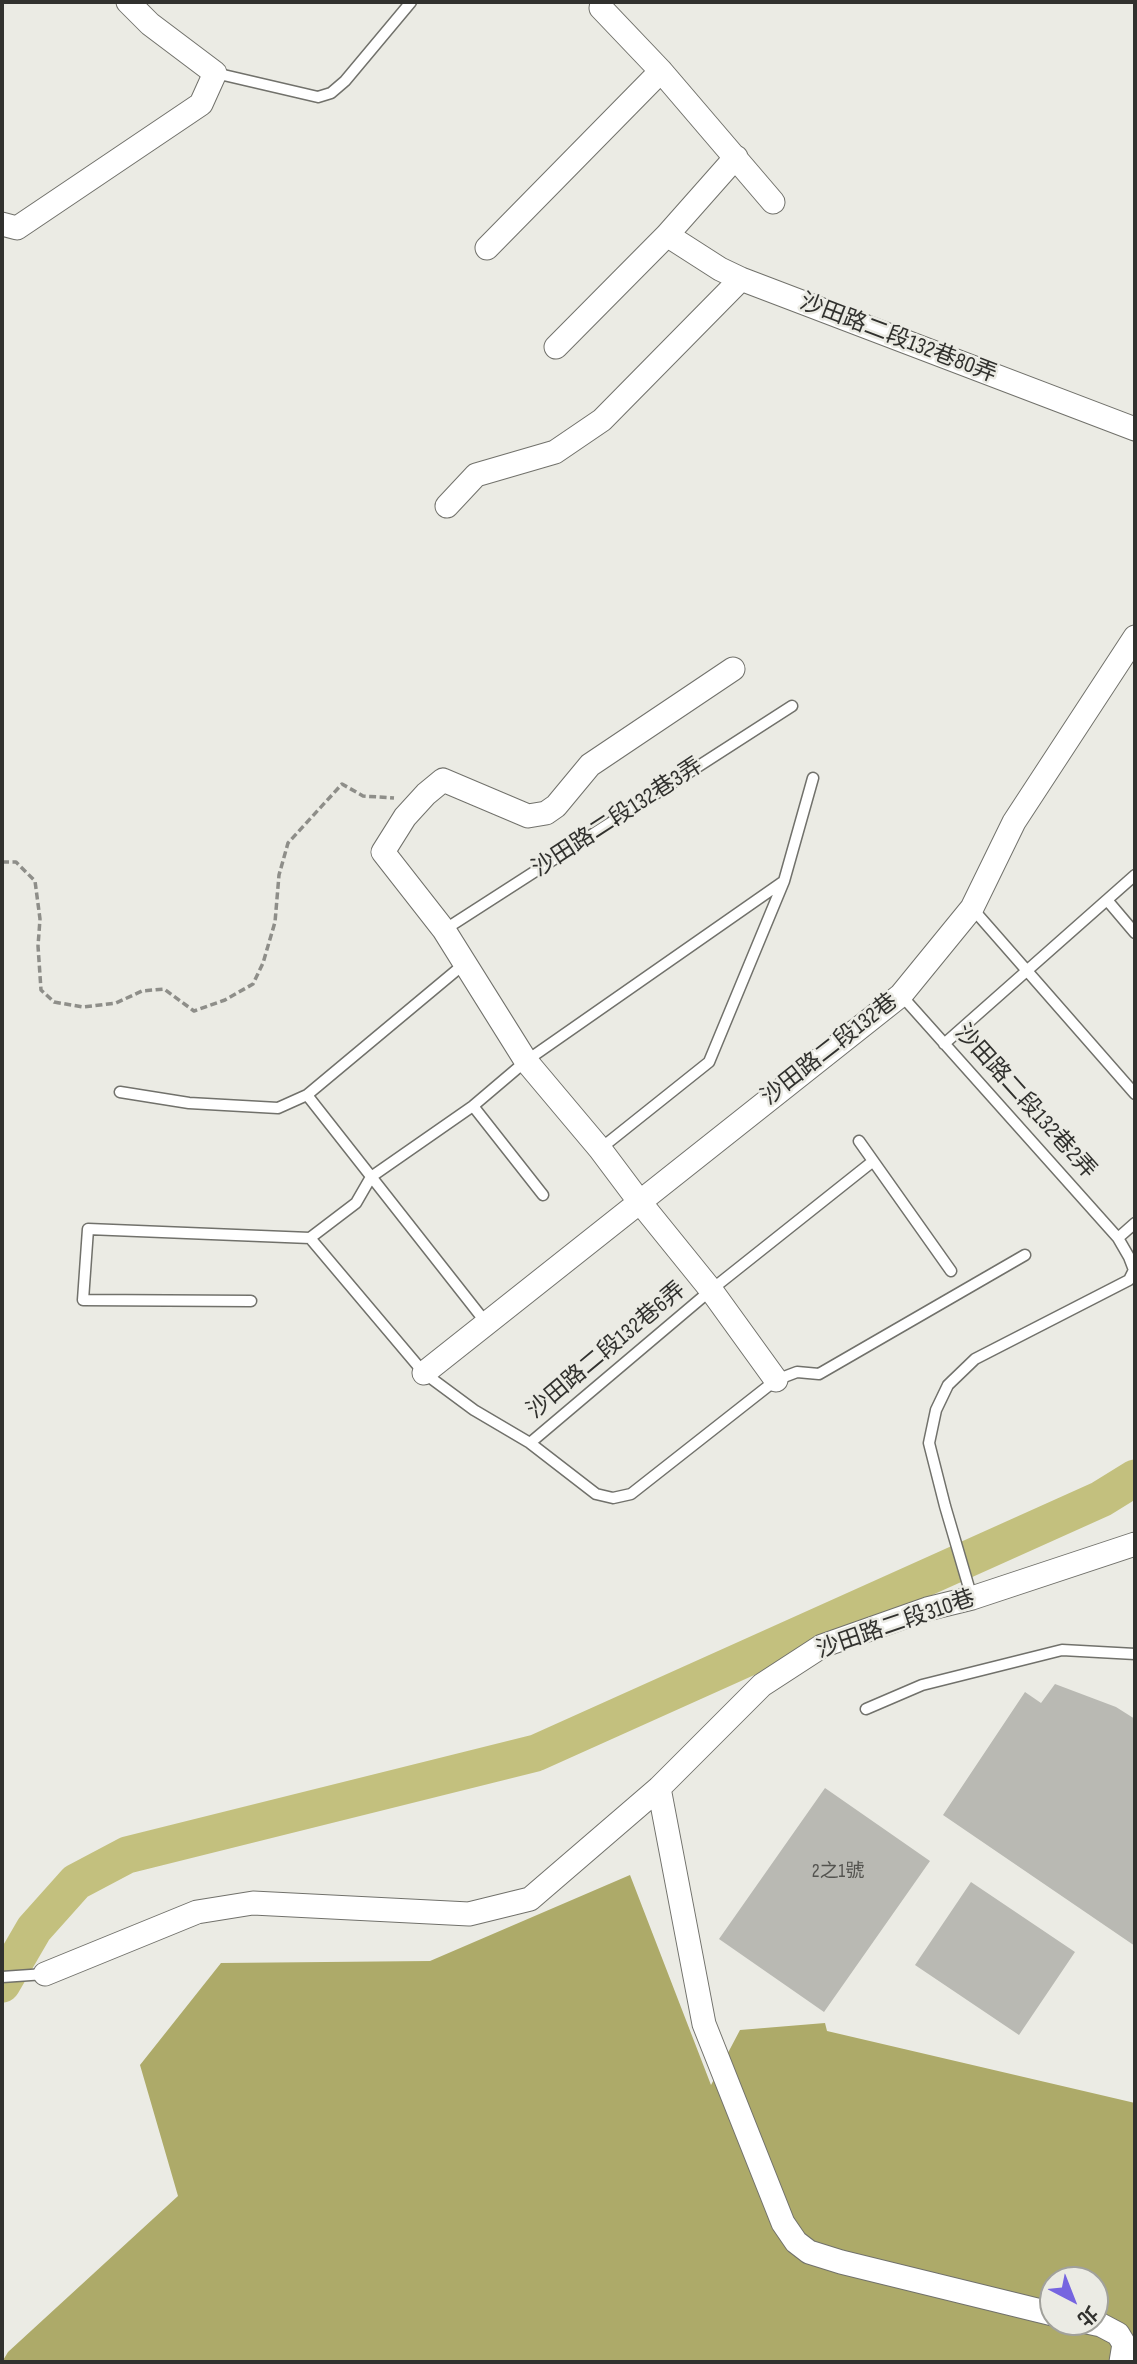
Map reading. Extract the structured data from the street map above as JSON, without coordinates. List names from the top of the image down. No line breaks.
{"streets":{"street":["沙田路二段132巷80弄","沙田路二段132巷","沙田路二段310巷"],"lane":["沙田路二段132巷3弄","沙田路二段132巷2弄","沙田路二段132巷6弄"]},"crossings":[["沙田路二段132巷","沙田路二段132巷2弄"],["沙田路二段132巷","沙田路二段132巷6弄"],["沙田路二段132巷2弄","沙田路二段310巷"]],"house_numbers":["2之1號"],"north":"bottom right"}
